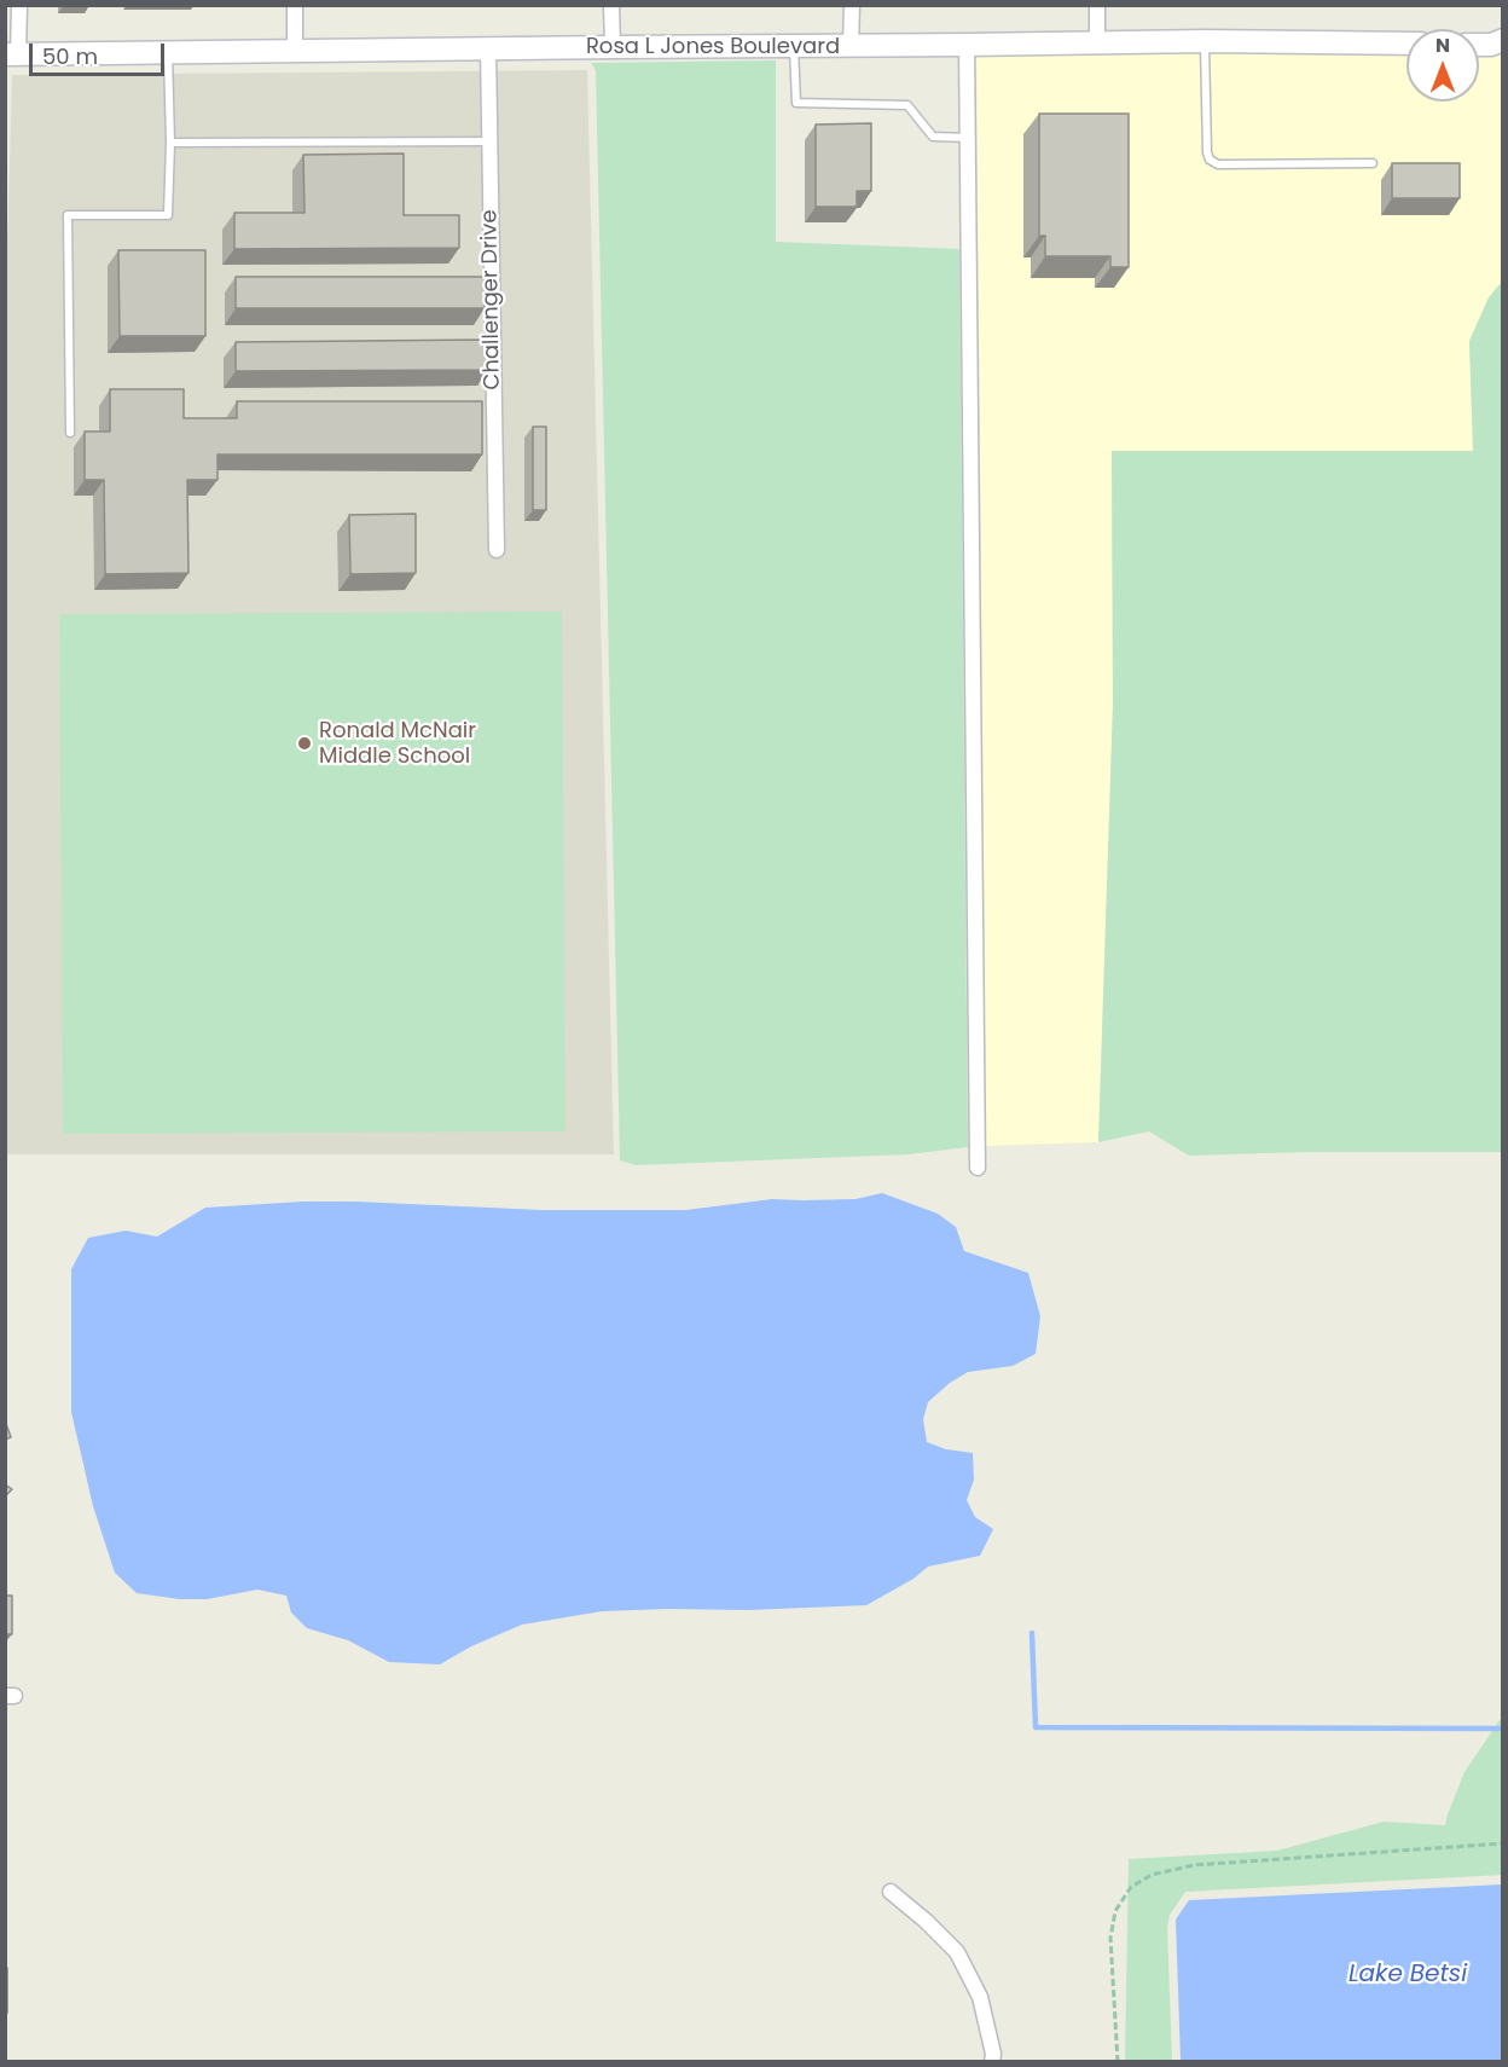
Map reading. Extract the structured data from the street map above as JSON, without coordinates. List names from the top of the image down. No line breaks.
{"streets":{"street":["Rosa L Jones Boulevard","Challenger Drive"]},"crossings":[["Rosa L Jones Boulevard","Challenger Drive"]],"water":["Lake Betsi"],"places":["Ronald McNair Middle School"],"scale_bar":"50 m","north":"top"}
